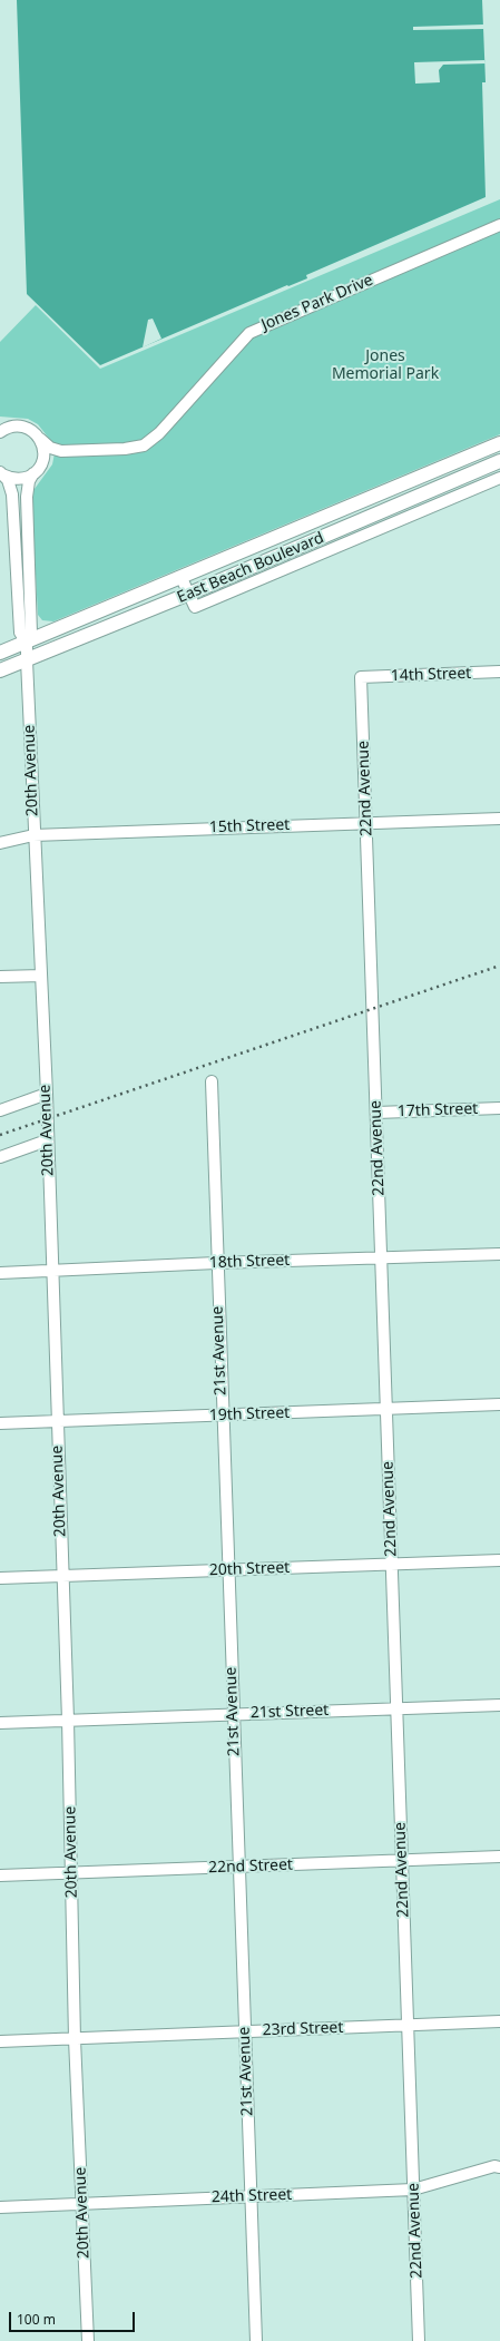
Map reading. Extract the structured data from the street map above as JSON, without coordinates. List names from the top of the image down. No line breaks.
{"streets":{"main road":["East Beach Boulevard"],"street":["Jones Park Drive","14th Street","20th Avenue","22nd Avenue","15th Street","17th Street","18th Street","21st Avenue","19th Street","20th Street","21st Street","22nd Street","23rd Street","24th Street"]},"crossings":[["East Beach Boulevard","20th Avenue"],["14th Street","22nd Avenue"],["20th Avenue","15th Street"],["20th Avenue","18th Street"],["20th Avenue","19th Street"],["20th Avenue","20th Street"],["20th Avenue","21st Street"],["20th Avenue","22nd Street"],["20th Avenue","23rd Street"],["20th Avenue","24th Street"],["22nd Avenue","15th Street"],["22nd Avenue","17th Street"],["22nd Avenue","18th Street"],["22nd Avenue","19th Street"],["22nd Avenue","20th Street"],["22nd Avenue","21st Street"],["22nd Avenue","22nd Street"],["22nd Avenue","23rd Street"],["22nd Avenue","24th Street"],["18th Street","21st Avenue"],["21st Avenue","19th Street"],["21st Avenue","20th Street"],["21st Avenue","21st Street"],["21st Avenue","22nd Street"],["21st Avenue","23rd Street"],["21st Avenue","24th Street"]],"parks":["Jones Memorial Park"],"scale_bar":"100 m"}
